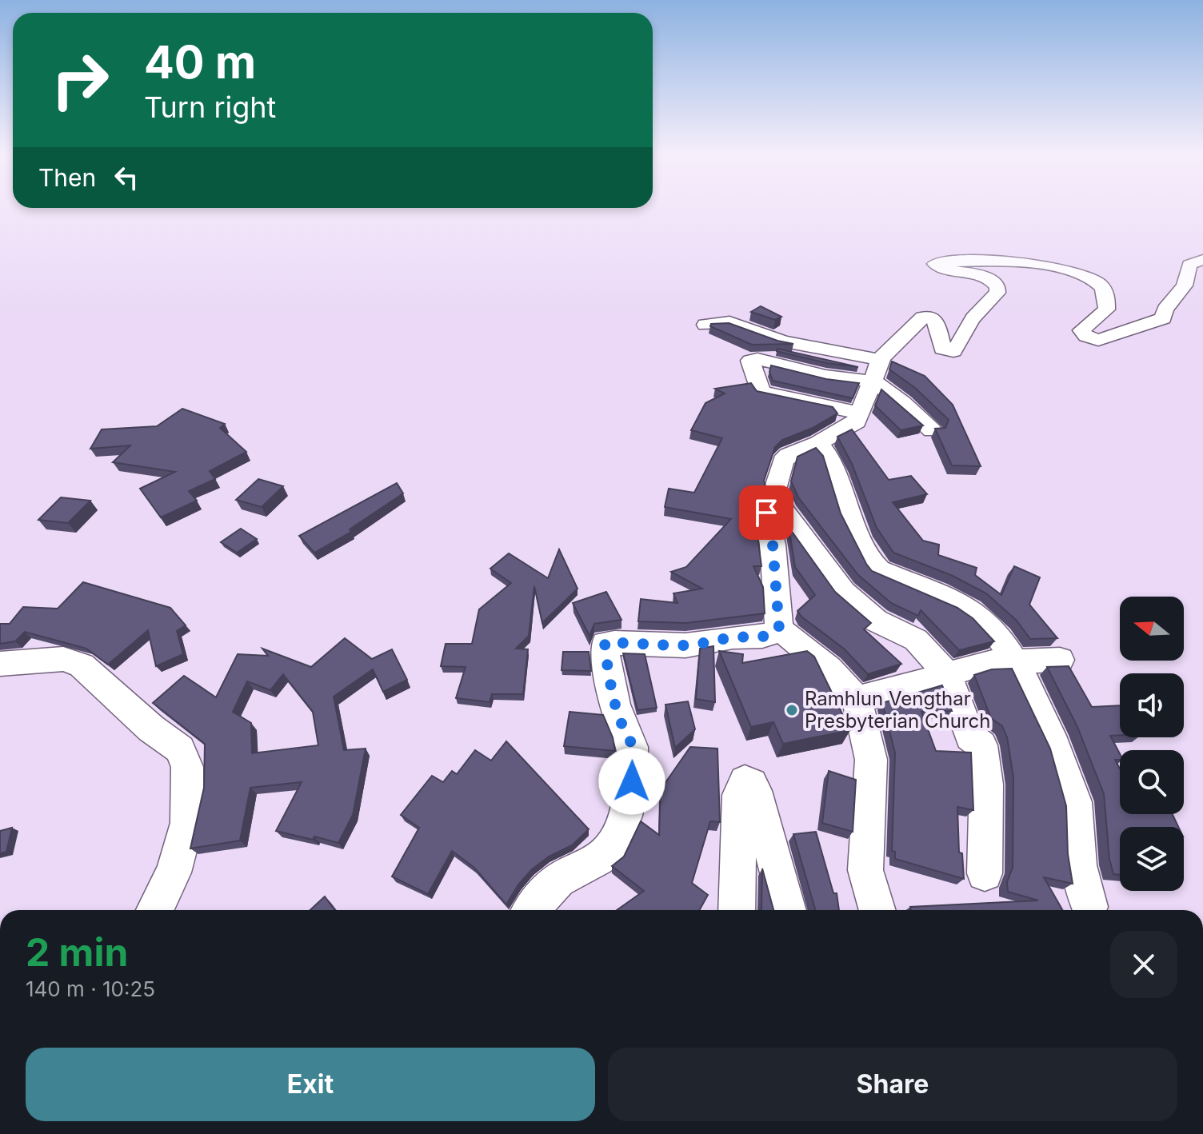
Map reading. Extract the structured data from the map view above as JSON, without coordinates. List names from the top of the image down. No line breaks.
{"places":["Ramhlun Vengthar Presbyterian Church"],"north":"left","page":{"turn":["40 m","Turn right"],"then":"Then","heading":["2 min","140 m · 10:25"],"buttons":["Exit","Share"]}}
